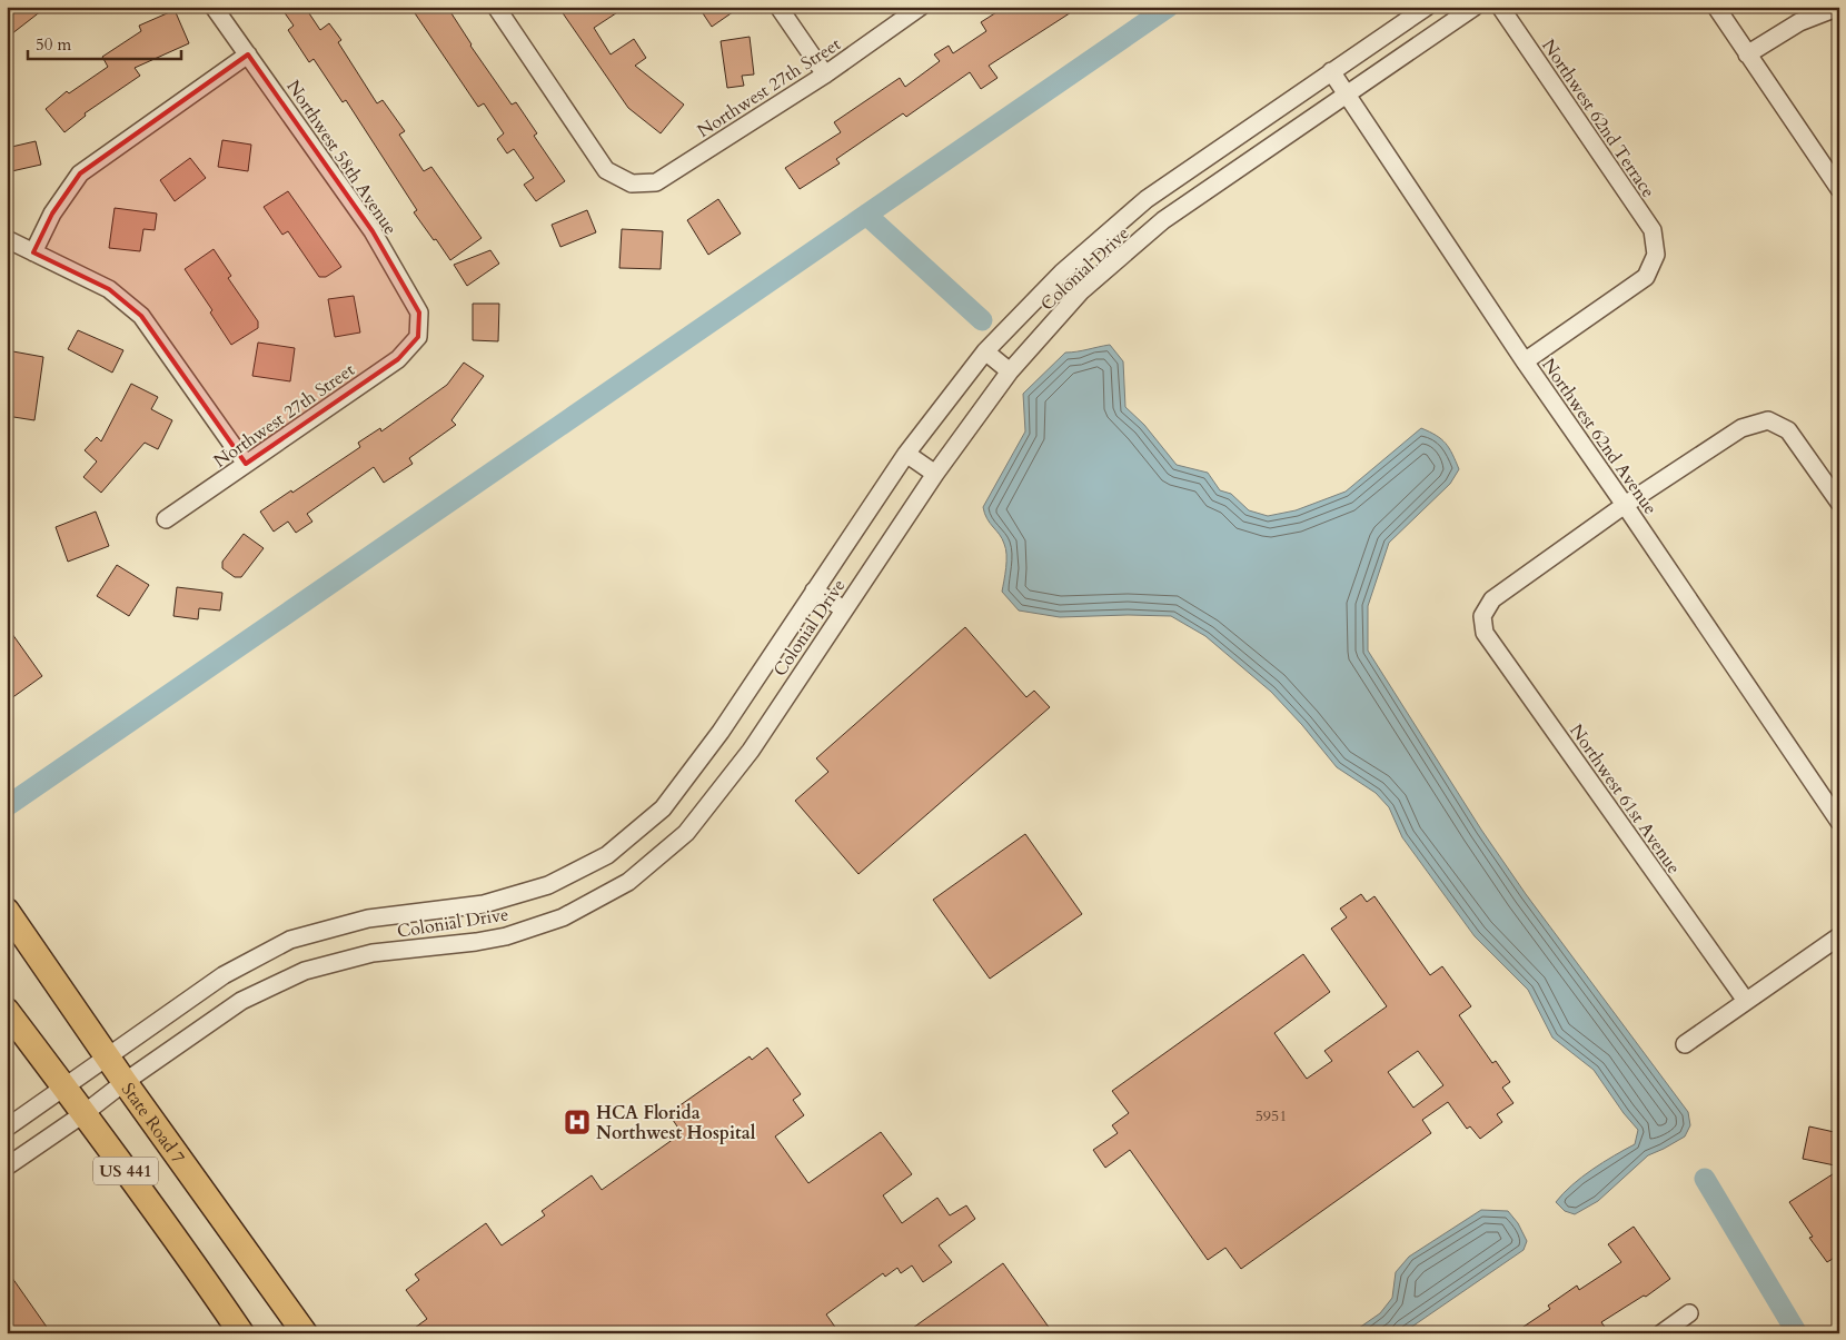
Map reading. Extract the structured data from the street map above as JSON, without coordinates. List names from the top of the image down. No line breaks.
{"streets":{"main road":["State Road 7","US 441"],"street":["Northwest 27th Street","Northwest 62nd Terrace","Northwest 58th Avenue","Colonial Drive","Northwest 62nd Avenue","Northwest 61st Avenue"]},"crossings":[["Northwest 27th Street","Northwest 58th Avenue"],["Northwest 62nd Terrace","Northwest 62nd Avenue"],["Colonial Drive","Northwest 62nd Avenue"],["Colonial Drive","State Road 7"],["Colonial Drive","US 441"],["Northwest 62nd Avenue","Northwest 61st Avenue"]],"places":{"hospital":["HCA Florida Northwest Hospital"]},"house_numbers":["5951"],"scale_bar":"50 m"}
